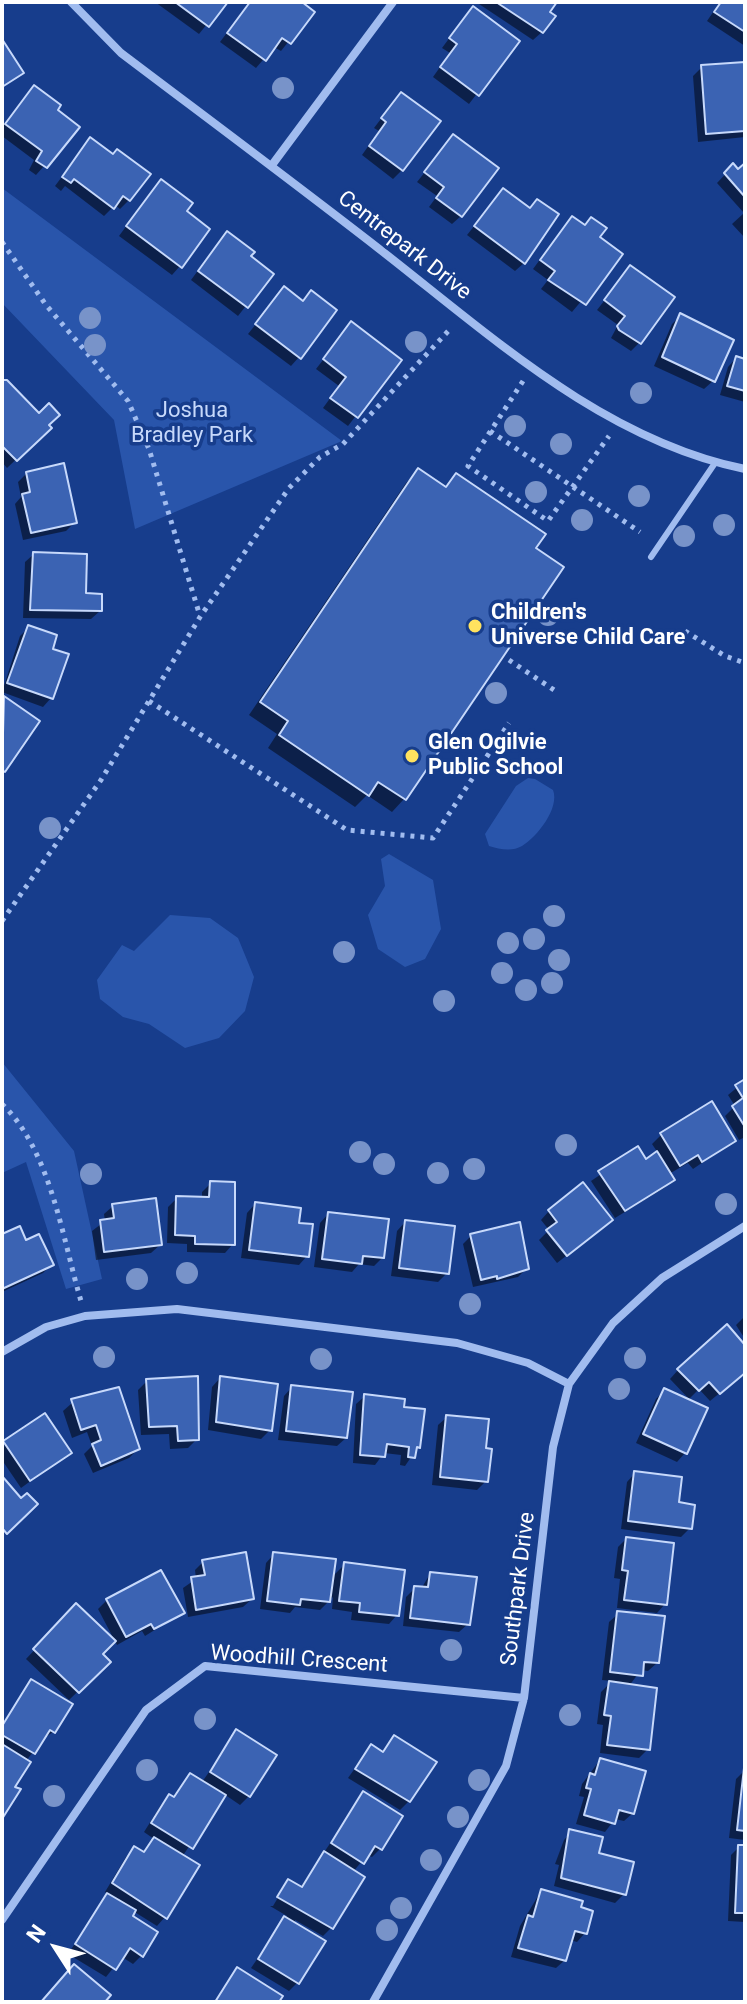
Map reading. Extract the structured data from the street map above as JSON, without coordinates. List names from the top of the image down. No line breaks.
{"streets":{"street":["Centrepark Drive","Southpark Drive","Woodhill Crescent"]},"crossings":[["Southpark Drive","Woodhill Crescent"]],"parks":["Joshua Bradley Park"],"places":["Children's Universe Child Care","Glen Ogilvie Public School"],"north":"top left"}
